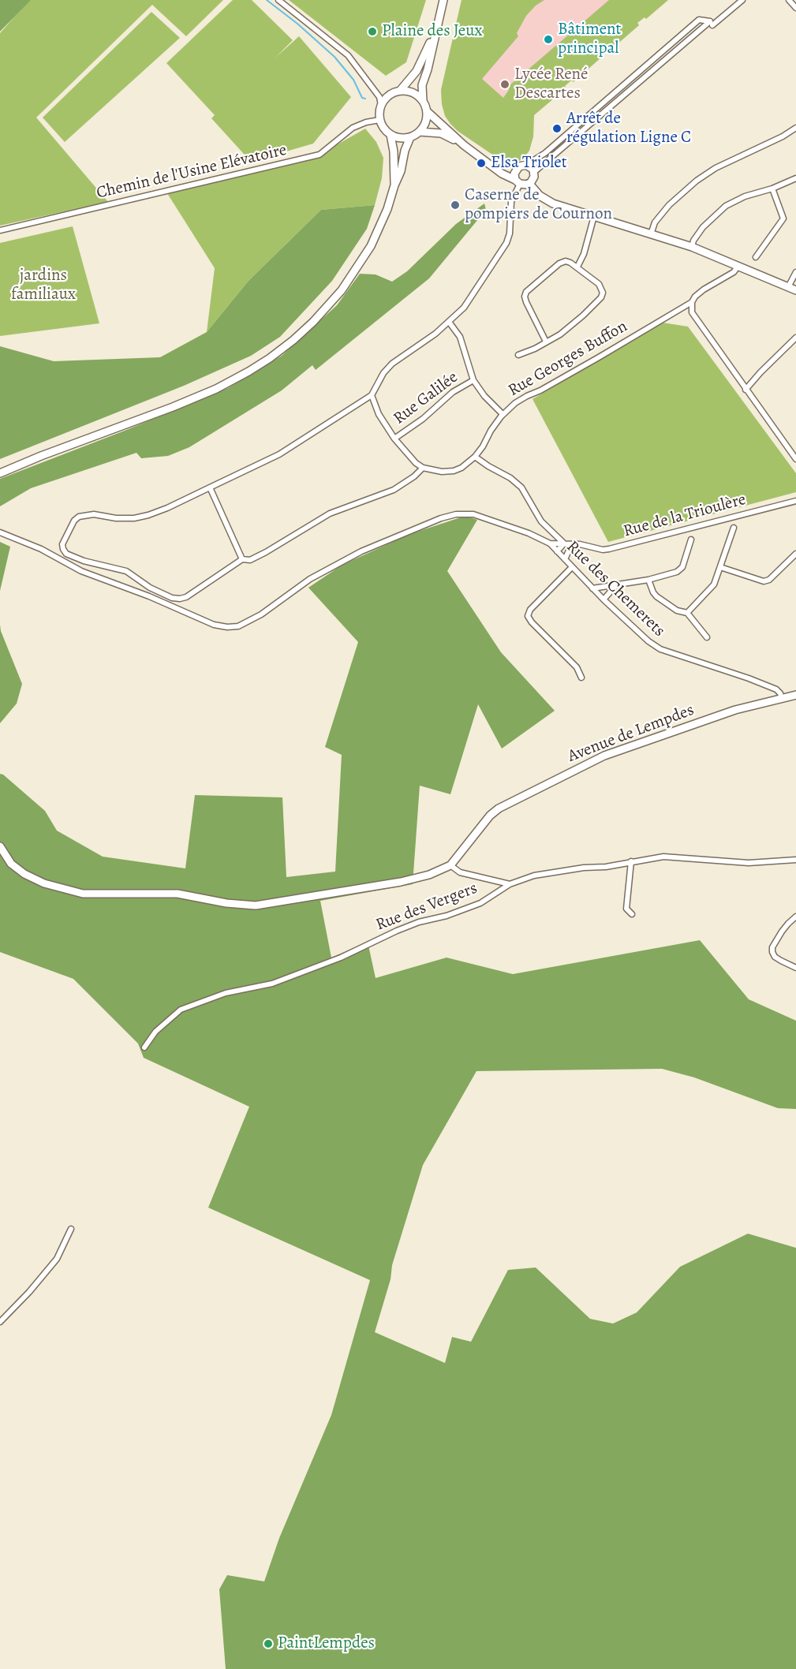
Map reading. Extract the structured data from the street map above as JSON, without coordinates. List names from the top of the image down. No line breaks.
{"streets":{"street":["Chemin de l'Usine Elévatoire","Rue Georges Buffon","Rue Galilée","Rue de la Trioulère","Rue des Chemerets","Avenue de Lempdes","Rue des Vergers"]},"crossings":[["Rue de la Trioulère","Rue des Chemerets"],["Rue des Chemerets","Avenue de Lempdes"]],"parks":["jardins familiaux"],"places":["Plaine des Jeux","Bâtiment principal","Lycée René Descartes","Arrêt de régulation Ligne C","Elsa Triolet","Caserne de pompiers de Cournon","PaintLempdes"]}
